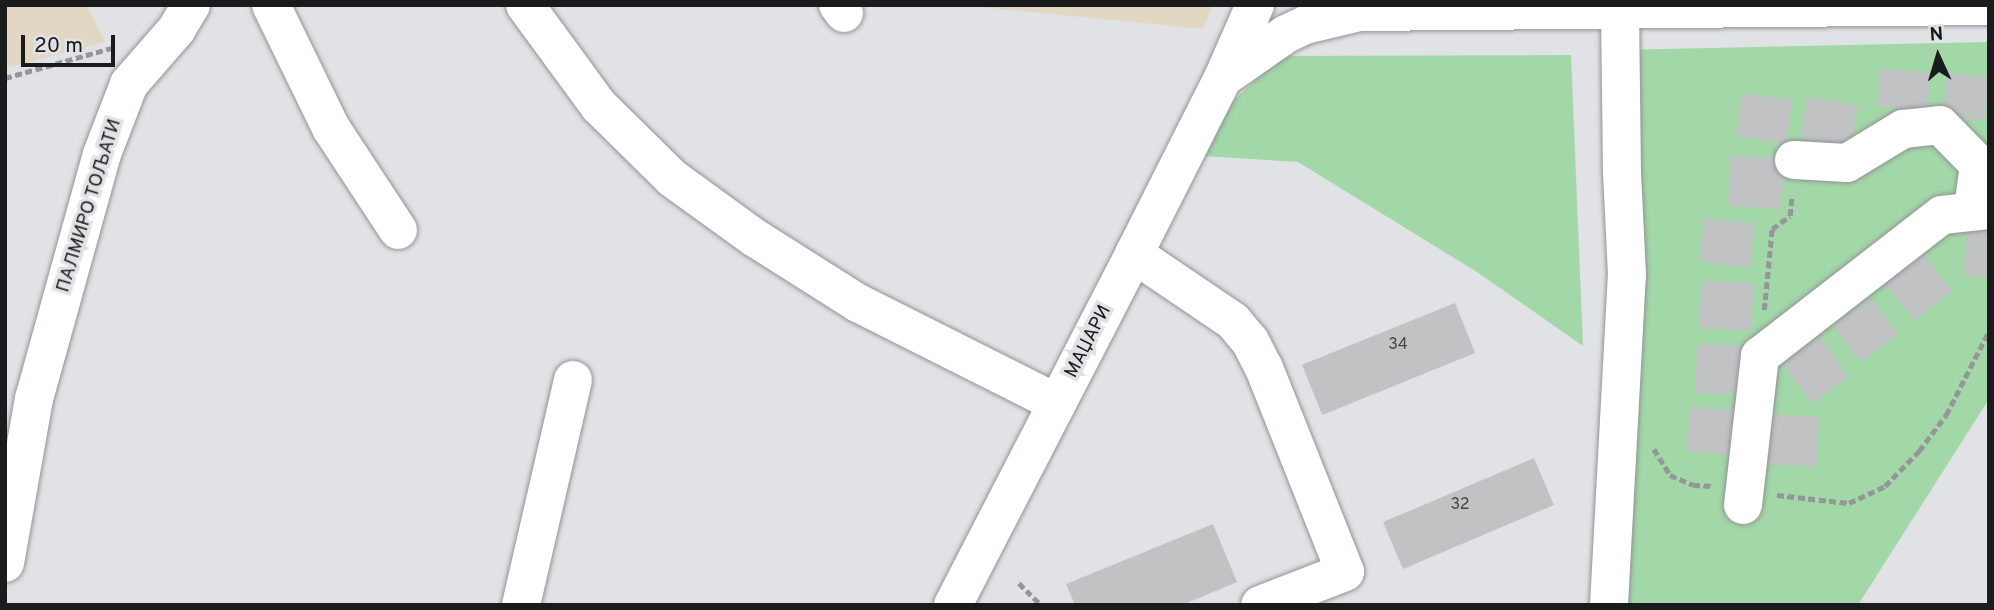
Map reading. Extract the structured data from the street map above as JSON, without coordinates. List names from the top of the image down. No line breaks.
{"streets":{"street":["ПАЛМИРО ТОЉАТИ","МАЏАРИ"]},"house_numbers":["34","32"],"scale_bar":"20 m","north":"top"}
